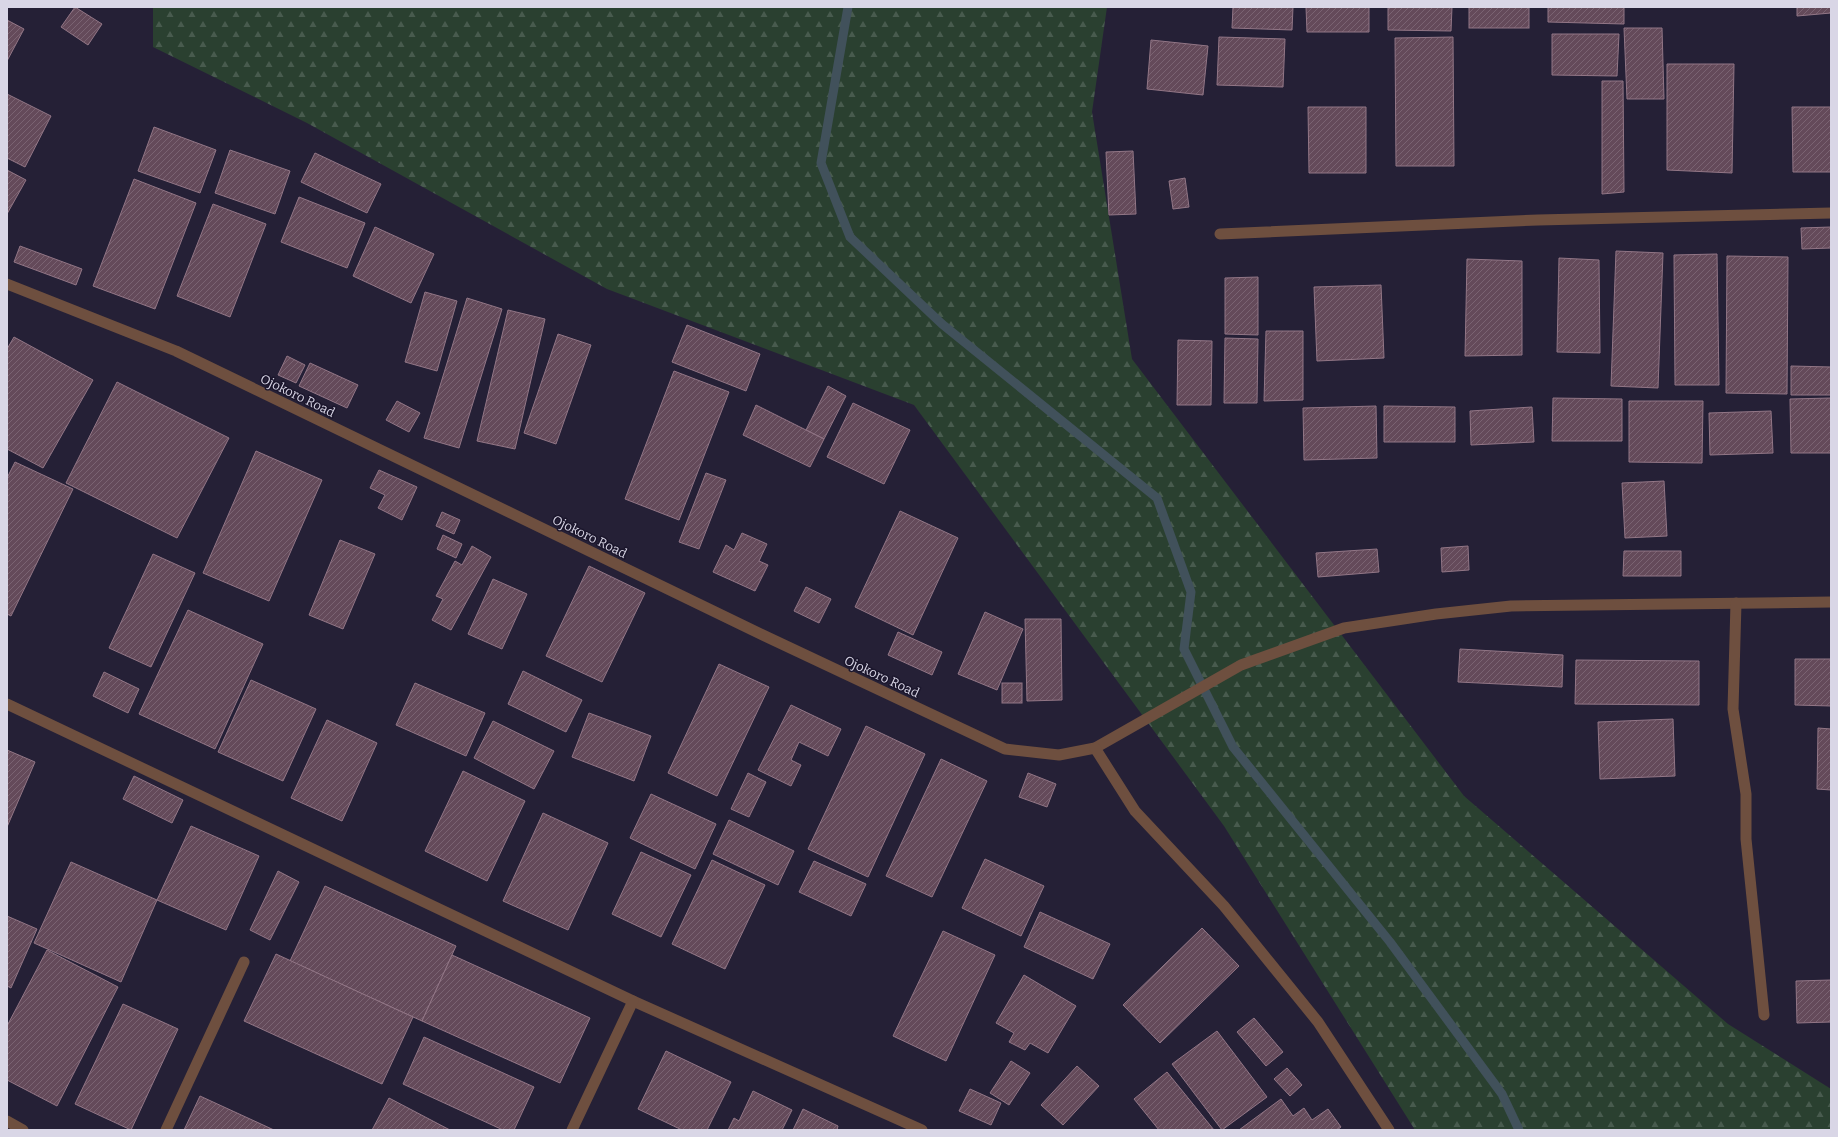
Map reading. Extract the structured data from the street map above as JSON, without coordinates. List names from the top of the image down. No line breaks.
{"streets":{"street":["Ojokoro Road"]}}
